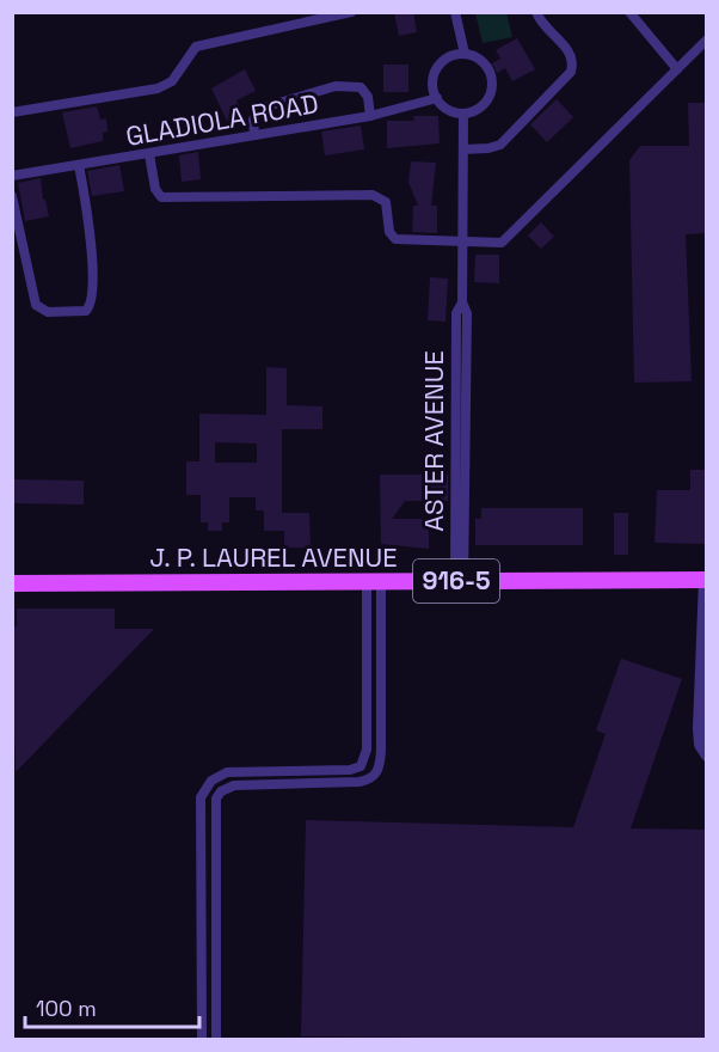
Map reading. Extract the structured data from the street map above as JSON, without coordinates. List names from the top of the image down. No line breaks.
{"streets":{"main road":["J. P. LAUREL AVENUE","916-5"],"street":["GLADIOLA ROAD","ASTER AVENUE"]},"crossings":[["GLADIOLA ROAD","ASTER AVENUE"],["ASTER AVENUE","J. P. LAUREL AVENUE"]],"scale_bar":"100 m"}
